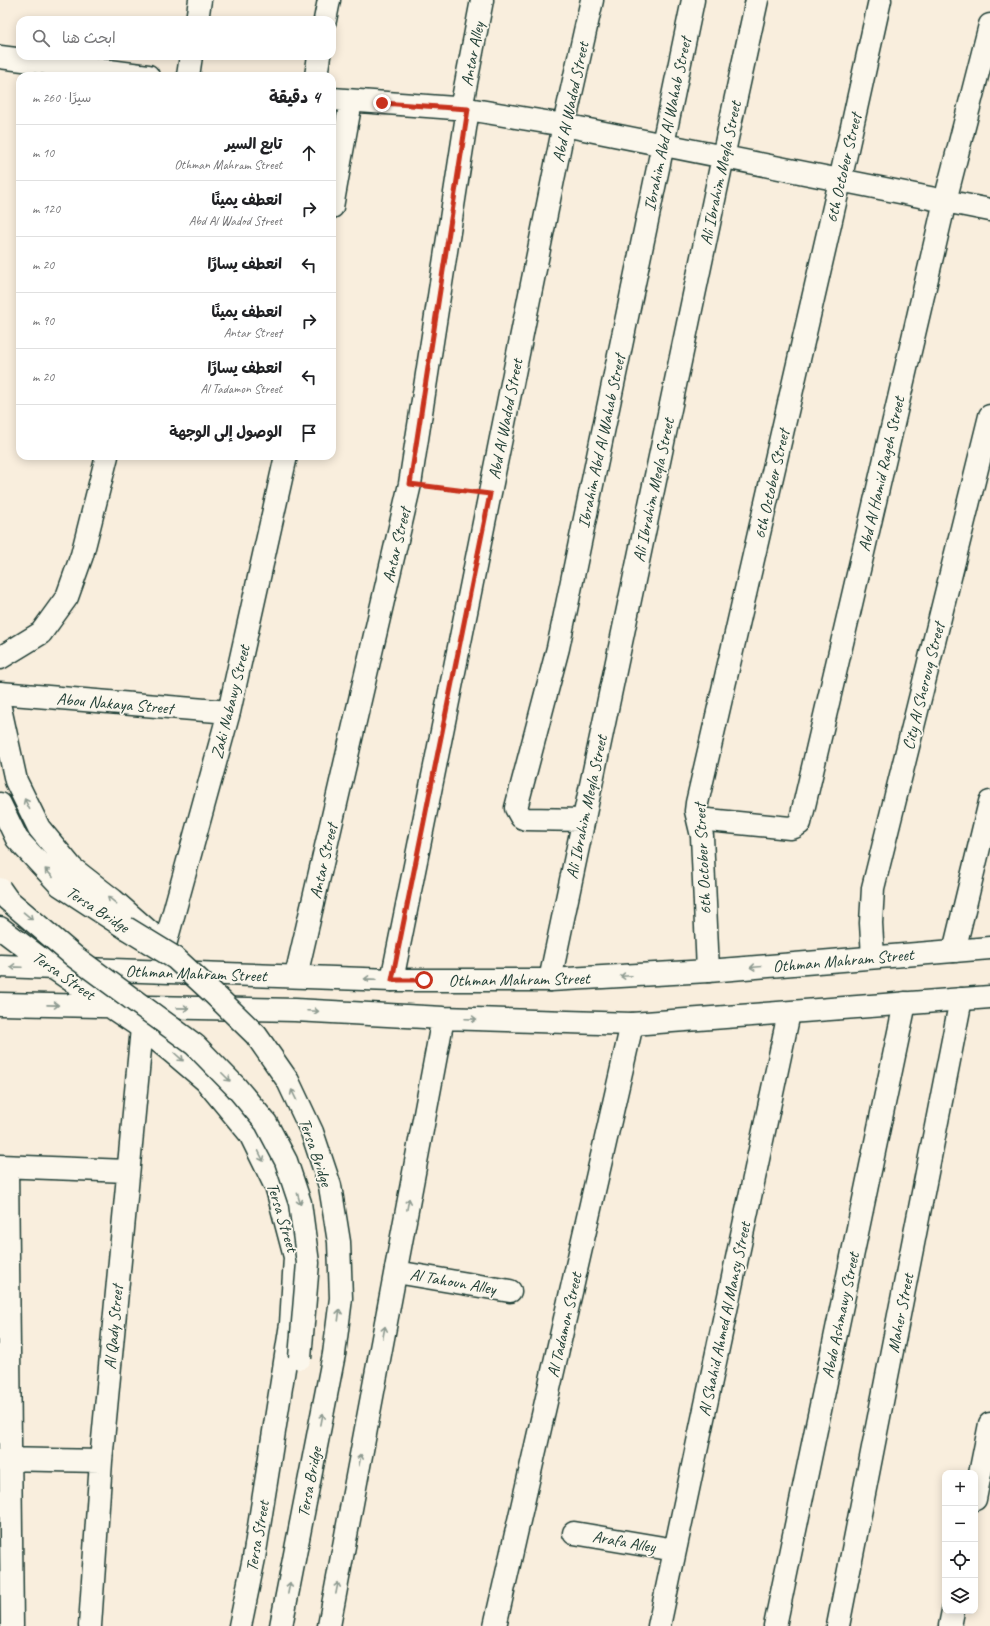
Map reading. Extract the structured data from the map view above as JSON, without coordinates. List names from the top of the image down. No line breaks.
{"streets":{"street":["Antar Alley","Abd Al Wadod Street","Ibrahim Abd Al Wahab Street","6th October Street","Ali Ibrahim Meqla Street","Abd Al Hamid Rageh Street","Antar Street","City Al Sherouq Street","Zaki Nabawy Street","Abou Nakaya Street","Tersa Bridge","Othman Mahram Street","Tersa Street","Al Tahoun Alley","Maher Street","Abdo Ashmawy Street","Al Shahid Ahmed Al Mansy Street","Al Tadamon Street","Al Qady Street","Arafa Alley"]},"crossings":[["Antar Alley","Antar Street"],["Abd Al Wadod Street","Othman Mahram Street"],["Ibrahim Abd Al Wahab Street","Ali Ibrahim Meqla Street"],["6th October Street","Abd Al Hamid Rageh Street"],["6th October Street","Othman Mahram Street"],["Ali Ibrahim Meqla Street","Othman Mahram Street"],["Antar Street","Othman Mahram Street"],["City Al Sherouq Street","Othman Mahram Street"],["Zaki Nabawy Street","Abou Nakaya Street"],["Othman Mahram Street","Tersa Street"],["Othman Mahram Street","Maher Street"],["Othman Mahram Street","Abdo Ashmawy Street"],["Othman Mahram Street","Al Shahid Ahmed Al Mansy Street"],["Othman Mahram Street","Al Tadamon Street"],["Tersa Street","Al Qady Street"],["Al Shahid Ahmed Al Mansy Street","Arafa Alley"]],"page":{"search":"ابحث هنا","heading":["4 دقيقة","سيرًا · 260 m"],"list":[["تابع السير","Othman Mahram Street","10 m"],["انعطف يمينًا","Abd Al Wadod Street","120 m"],["انعطف يسارًا","20 m"],["انعطف يمينًا","Antar Street","90 m"],["انعطف يسارًا","Al Tadamon Street","20 m"],"الوصول إلى الوجهة"],"map_buttons":["+","−"]}}
